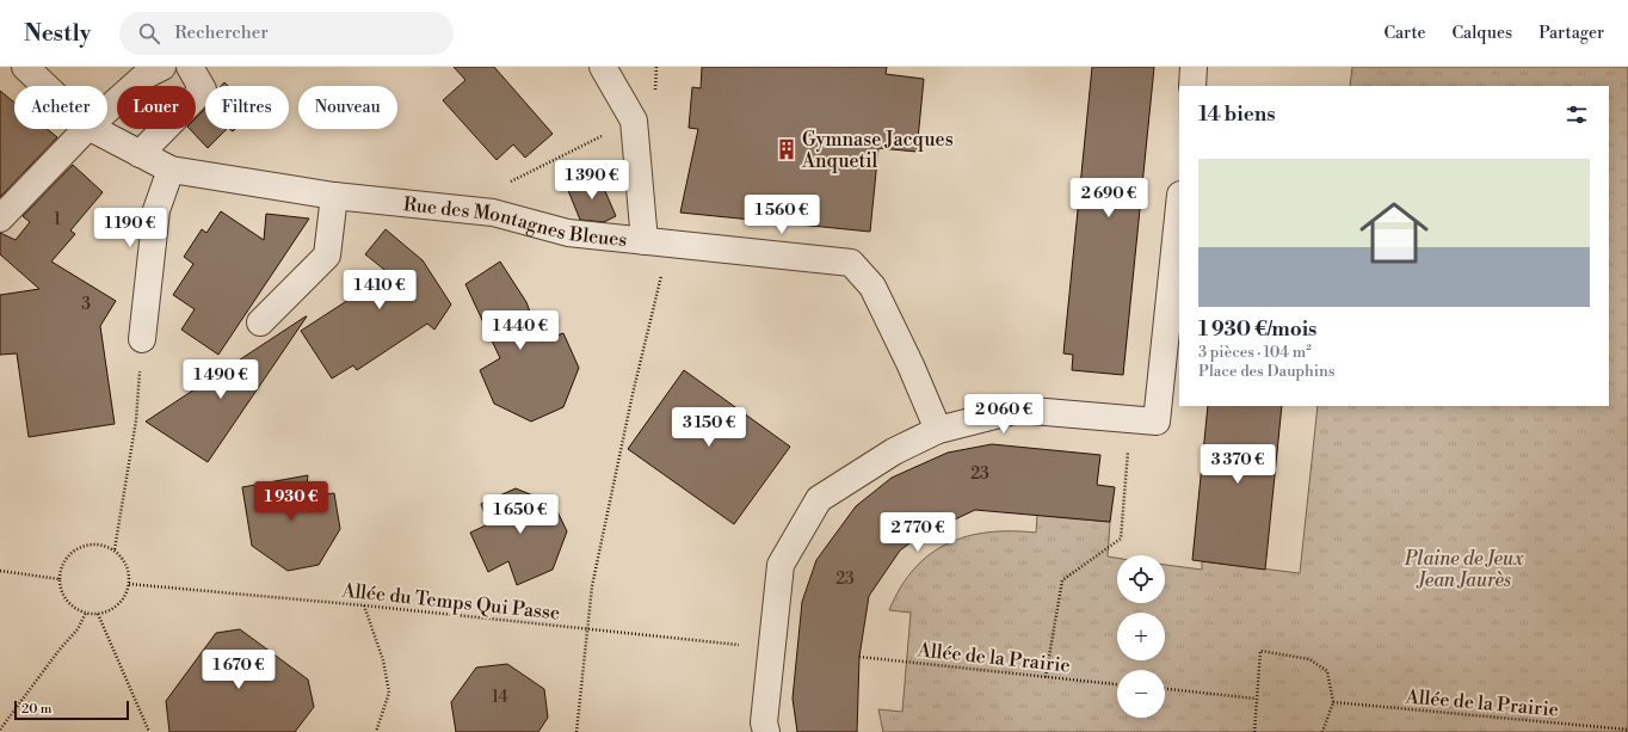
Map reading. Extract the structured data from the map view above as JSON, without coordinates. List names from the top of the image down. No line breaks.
{"streets":{"street":["Rue des Montagnes Bleues"],"path":["Allée du Temps Qui Passe","Allée de la Prairie"]},"parks":["Plaine de Jeux Jean Jaurès"],"places":{"building":["Gymnase Jacques Anquetil"]},"house_numbers":["1","3","23","23","14"],"scale_bar":"20 m","page":{"header":"Nestly","search":"Rechercher","nav":["Carte","Calques","Partager"],"chip":["Acheter","Louer","Filtres","Nouveau"],"heading":"14 biens","list":[{"name":"1 930 €/mois","note":"3 pièces · 104 m² · Place des Dauphins"}],"price":["1 390 €","2 690 €","1 560 €","1 190 €","1 410 €","1 440 €","1 490 €","2 060 €","3 150 €","3 370 €","1 930 €","1 650 €","2 770 €","1 670 €"],"map_buttons":["+","−"],"scale":"20 m"}}
